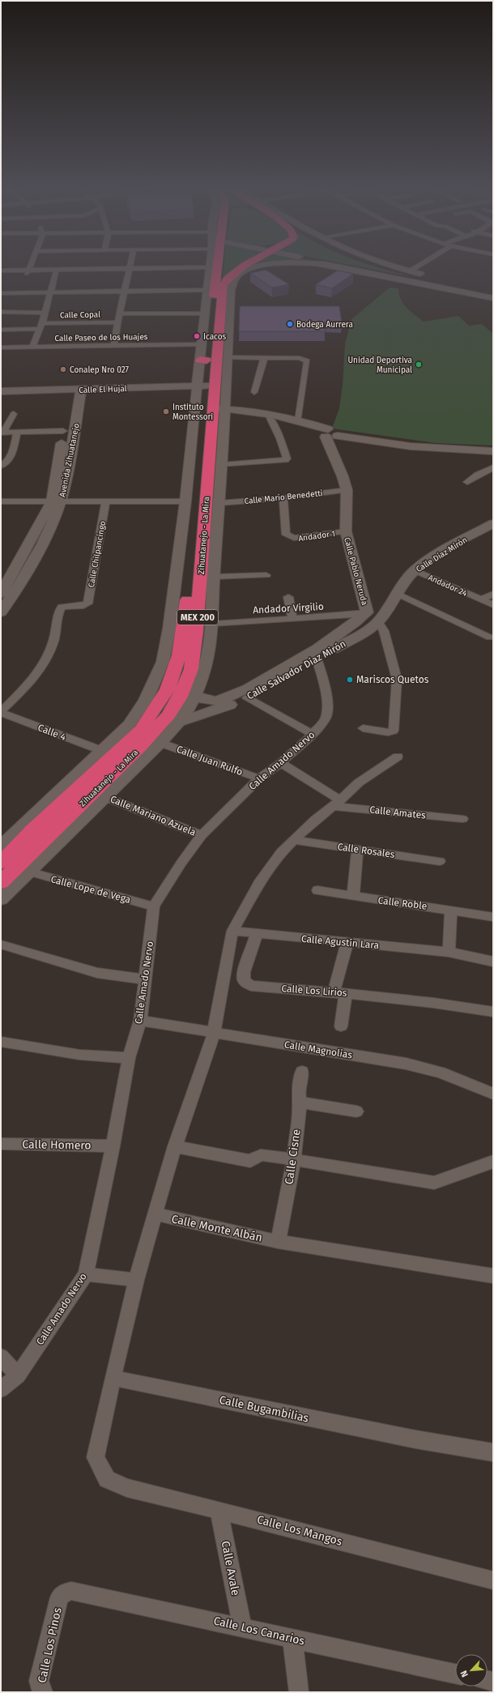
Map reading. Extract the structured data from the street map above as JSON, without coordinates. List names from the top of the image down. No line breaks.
{"streets":{"highway":["Zihuatanejo - La Mira","MEX 200"],"main road":["Calle El Hujal","Avenida Zihuatanejo","Calle Díaz Mirón","Calle Pablo Neruda","Calle Salvador Díaz Mirón"],"street":["Calle Copal","Calle Paseo de los Huajes","Calle Mario Benedetti","Andador 1","Calle Chilpancingo","Andador 24","Andador Virgilio","Calle 4","Calle Juan Rulfo","Calle Amado Nervo","Calle Amates","Calle Mariano Azuela","Calle Rosales","Calle Lope de Vega","Calle Roble","Calle Agustín Lara","Calle Los Lirios","Calle Magnolias","Calle Homero","Calle Cisne","Calle Monte Albán","Calle Bugambilias","Calle Los Mangos","Calle Avale","Calle Los Canarios","Calle Los Pinos"]},"crossings":[["Calle El Hujal","Avenida Zihuatanejo"],["Calle El Hujal","Zihuatanejo - La Mira"],["Calle Mario Benedetti","Andador 1"],["Calle Mario Benedetti","Calle Pablo Neruda"],["Andador 1","Calle Pablo Neruda"],["Calle Chilpancingo","Calle 4"],["Calle Díaz Mirón","Andador 24"],["Calle Díaz Mirón","Calle Salvador Díaz Mirón"],["Calle Pablo Neruda","Andador Virgilio"],["Calle Pablo Neruda","Calle Salvador Díaz Mirón"],["Andador Virgilio","Calle Salvador Díaz Mirón"],["Calle Salvador Díaz Mirón","Calle Amado Nervo"],["Calle Juan Rulfo","Calle Amado Nervo"],["Calle Amado Nervo","Calle Amates"],["Calle Amado Nervo","Calle Mariano Azuela"],["Calle Amado Nervo","Calle Lope de Vega"],["Calle Amado Nervo","Calle Magnolias"],["Calle Amado Nervo","Calle Homero"],["Calle Agustín Lara","Calle Los Lirios"],["Calle Cisne","Calle Monte Albán"],["Calle Bugambilias","Calle Los Mangos"],["Calle Los Mangos","Calle Avale"],["Calle Avale","Calle Los Canarios"],["Calle Los Canarios","Calle Los Pinos"]],"places":["Bodega Aurrera","Icacos","Unidad Deportiva Municipal","Conalep Nro 027","Instituto Montessori","Mariscos Quetos"],"north":"bottom left"}
